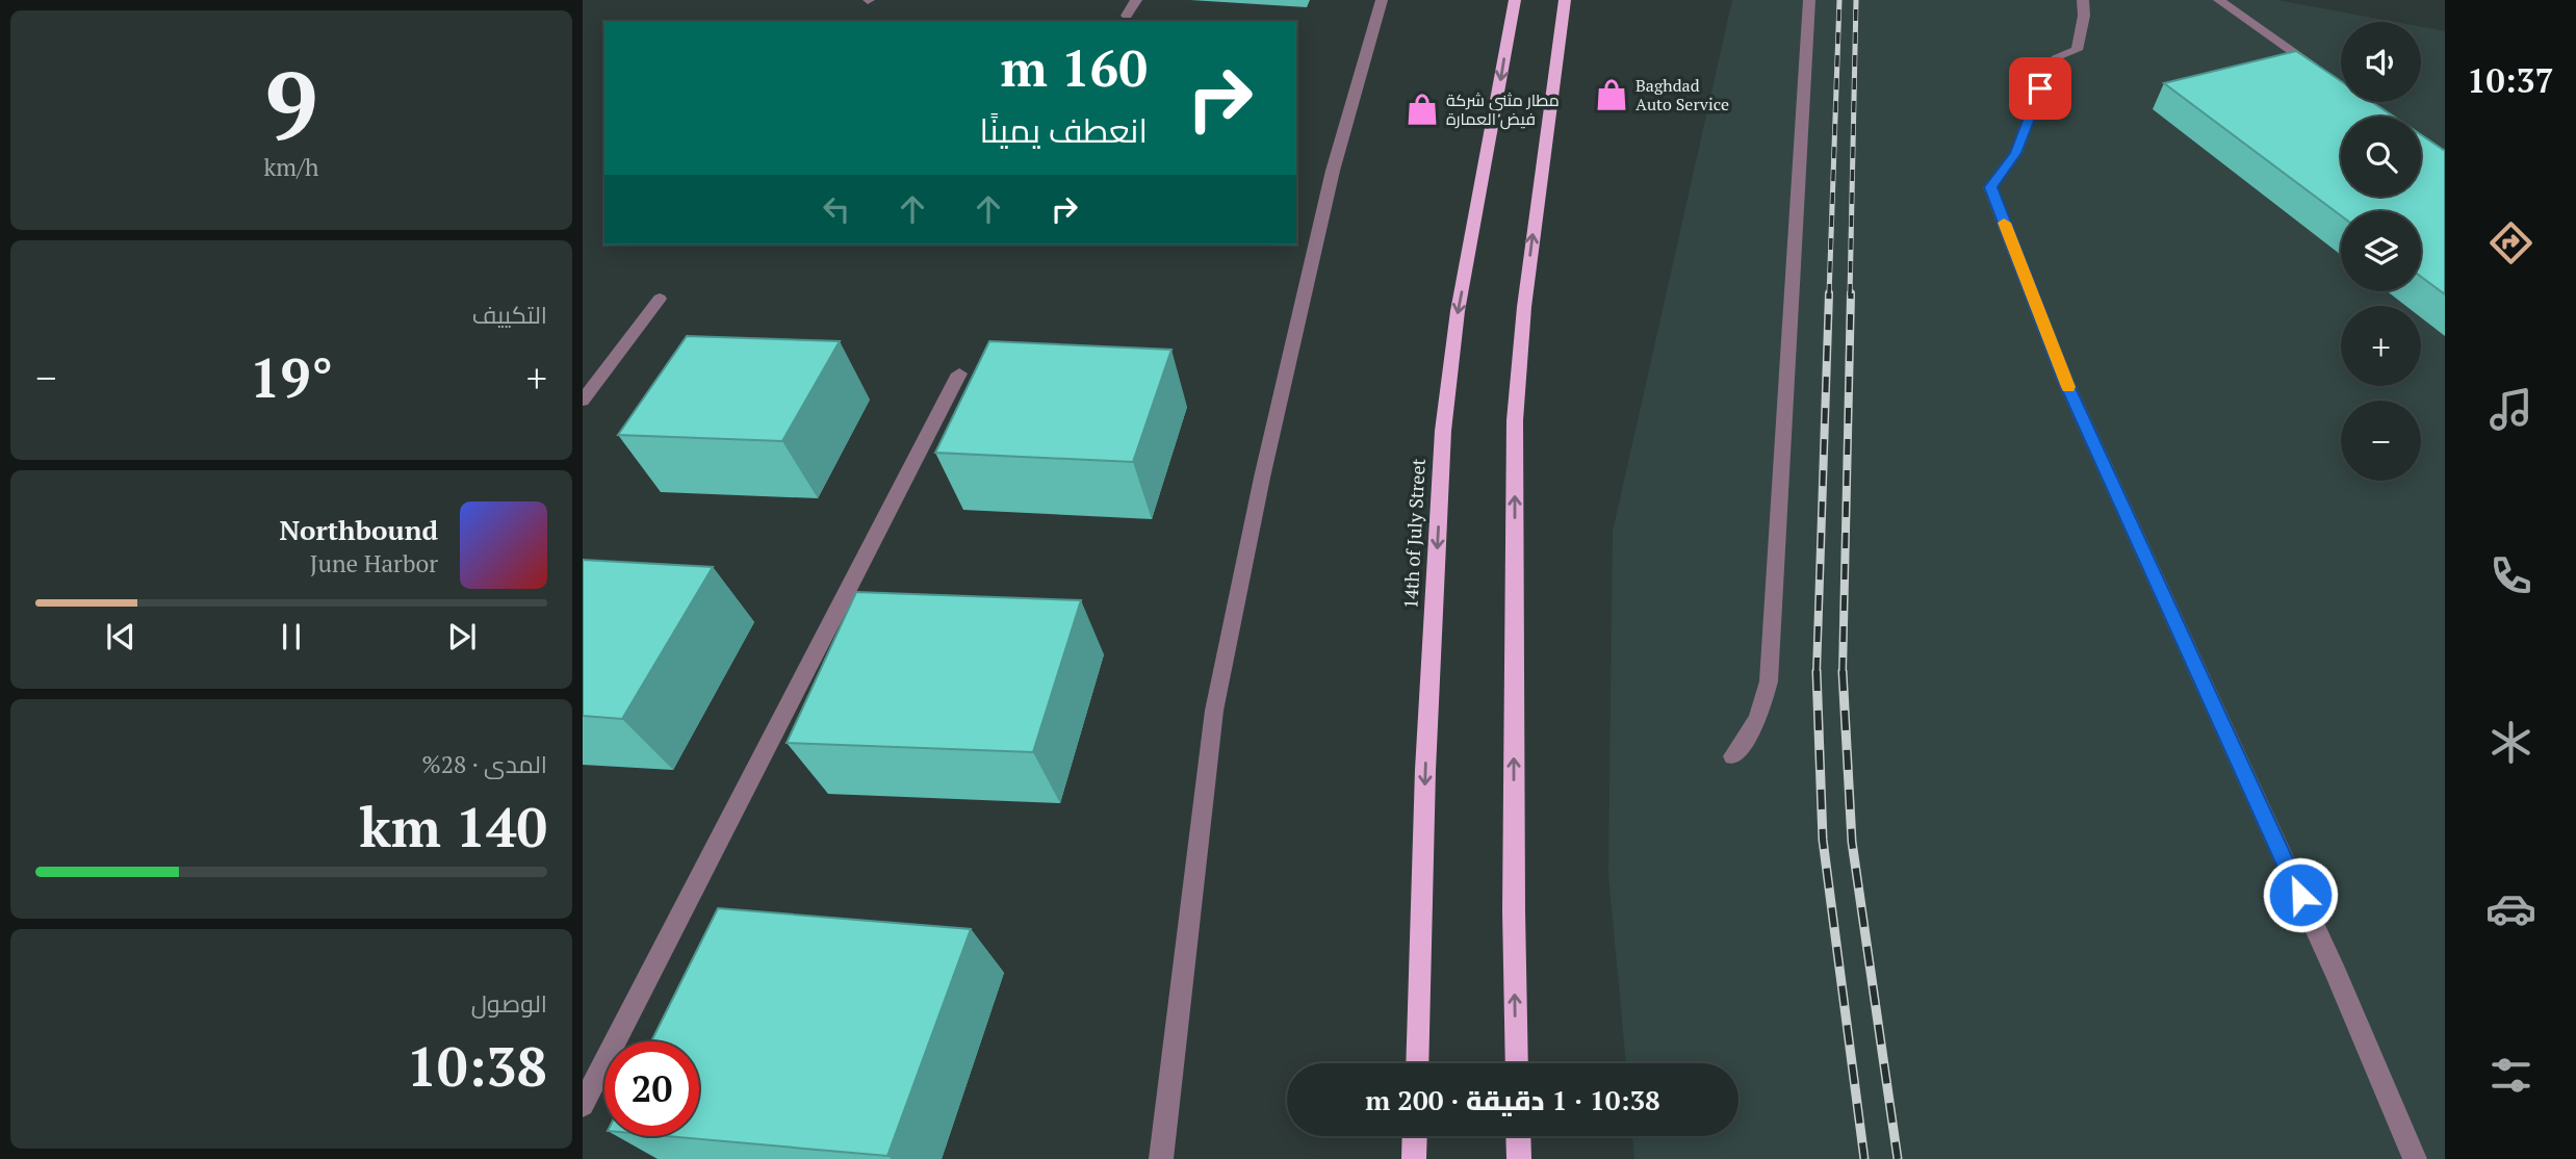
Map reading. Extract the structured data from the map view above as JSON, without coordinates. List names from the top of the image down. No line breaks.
{"streets":{"main road":["14th of July Street"]},"places":{"shop":["Baghdad Auto Service","مطار مثنى شركة فيض العمارة"]},"page":{"tabs":"10:37","tile":[["9","km/h"],"التكييف",["المدى · 28%","140 km"],["الوصول","10:38"]],"map_buttons":["+","−"],"turn":["160 m","انعطف يمينًا"],"heat":["−","19°","+"],"song":["Northbound","June Harbor"],"limit":"20","trip":"10:38 · 1 دقيقة · 200 m"}}
